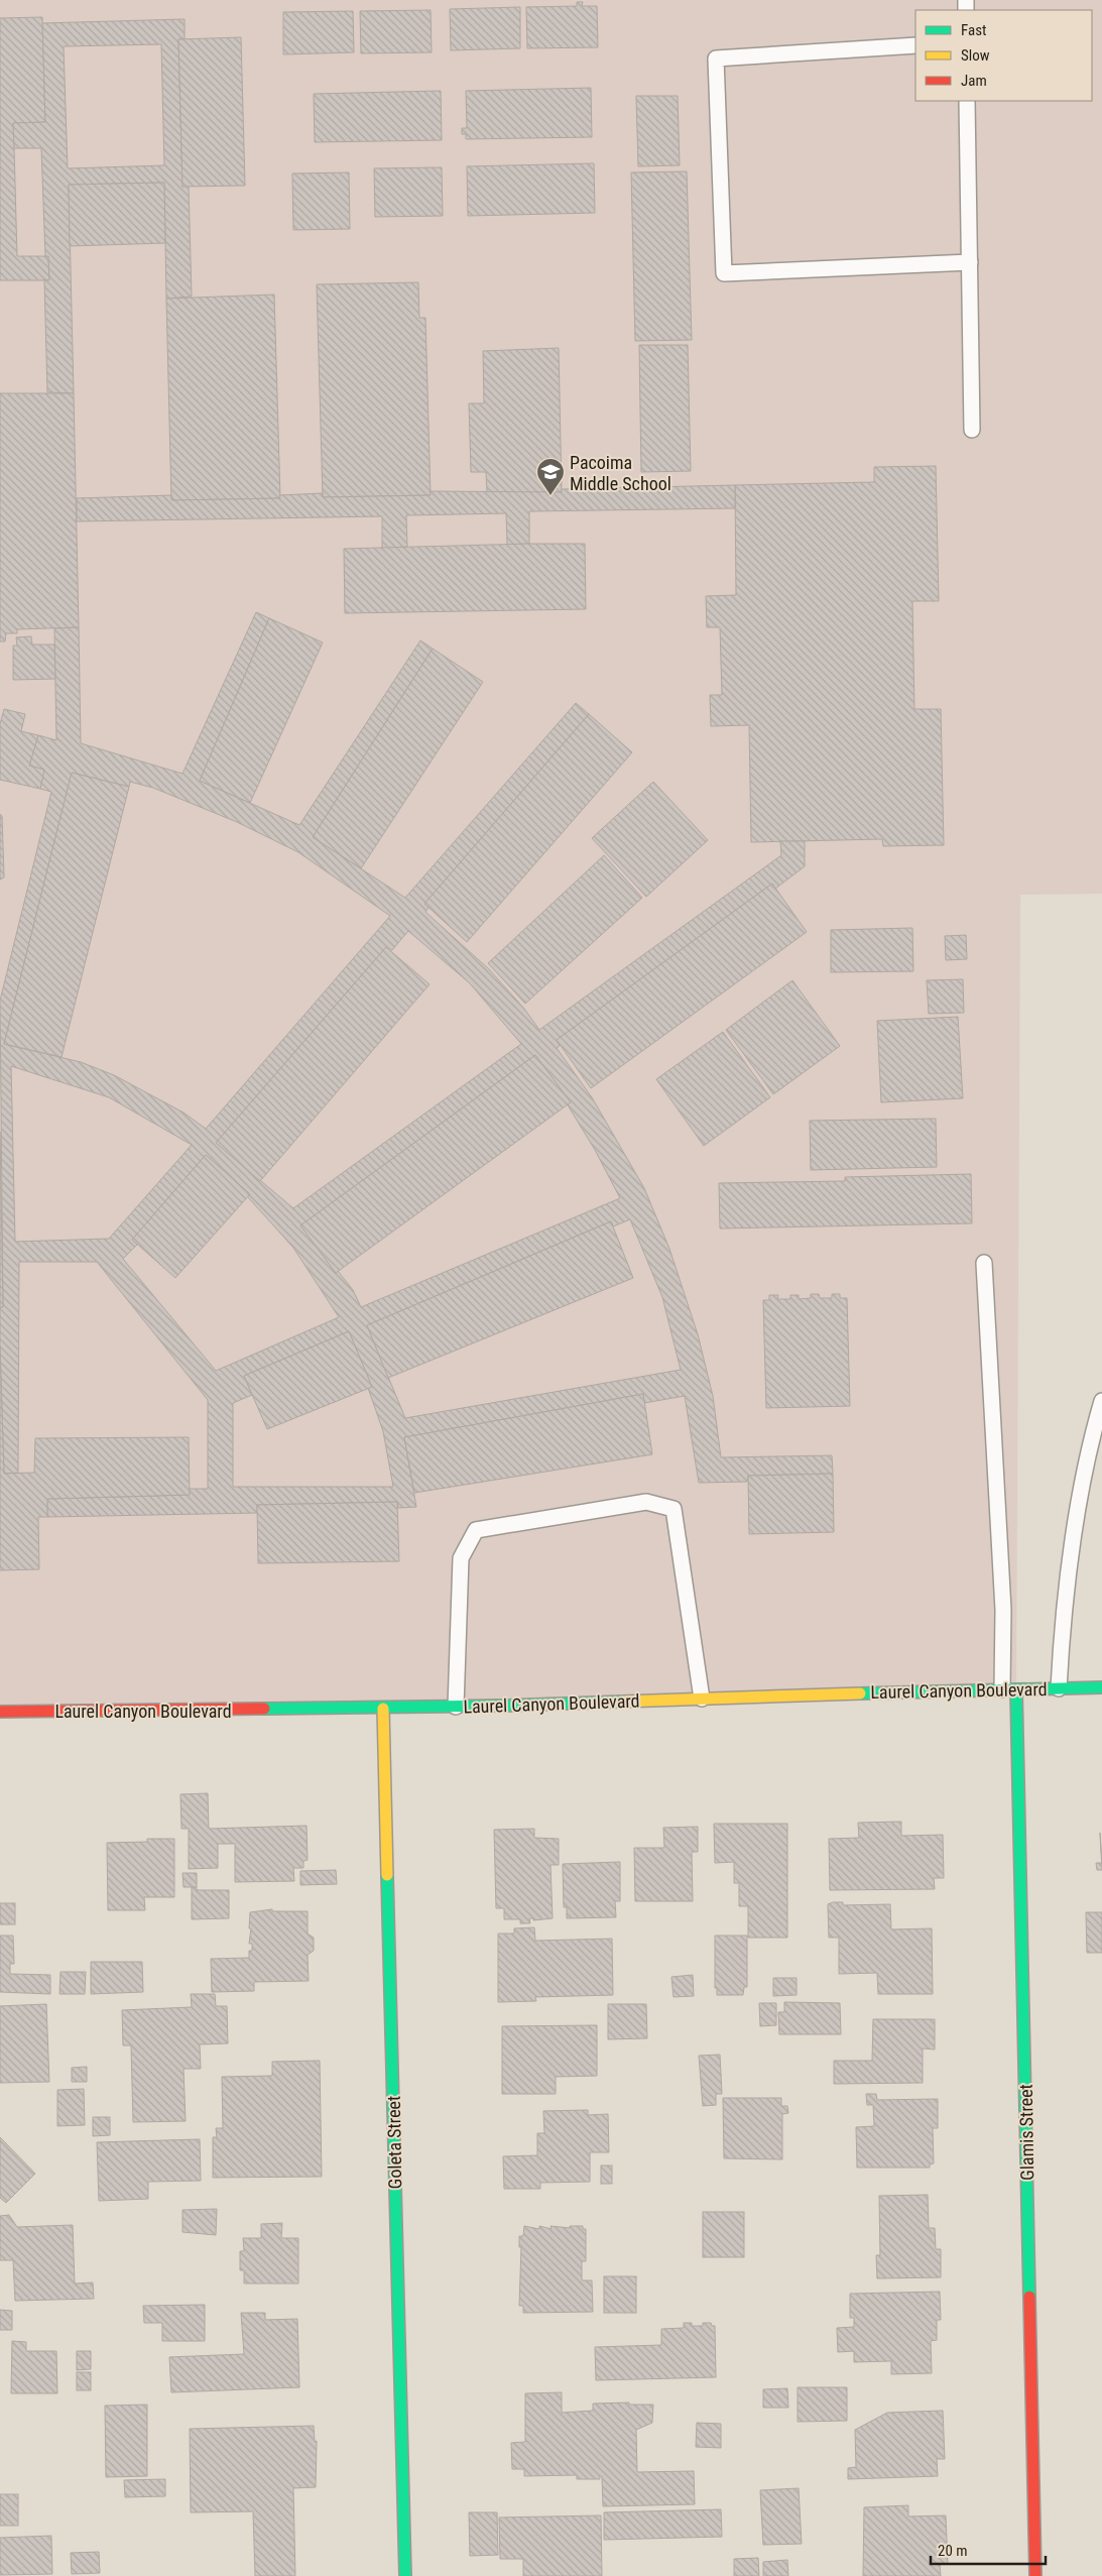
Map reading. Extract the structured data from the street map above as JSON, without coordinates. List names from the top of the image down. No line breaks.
{"streets":{"street":["Laurel Canyon Boulevard","Glamis Street","Goleta Street"]},"crossings":[["Laurel Canyon Boulevard","Glamis Street"],["Laurel Canyon Boulevard","Goleta Street"]],"places":{"school or university":["Pacoima Middle School"]},"legend":["Fast","Slow","Jam"],"scale_bar":"20 m"}
